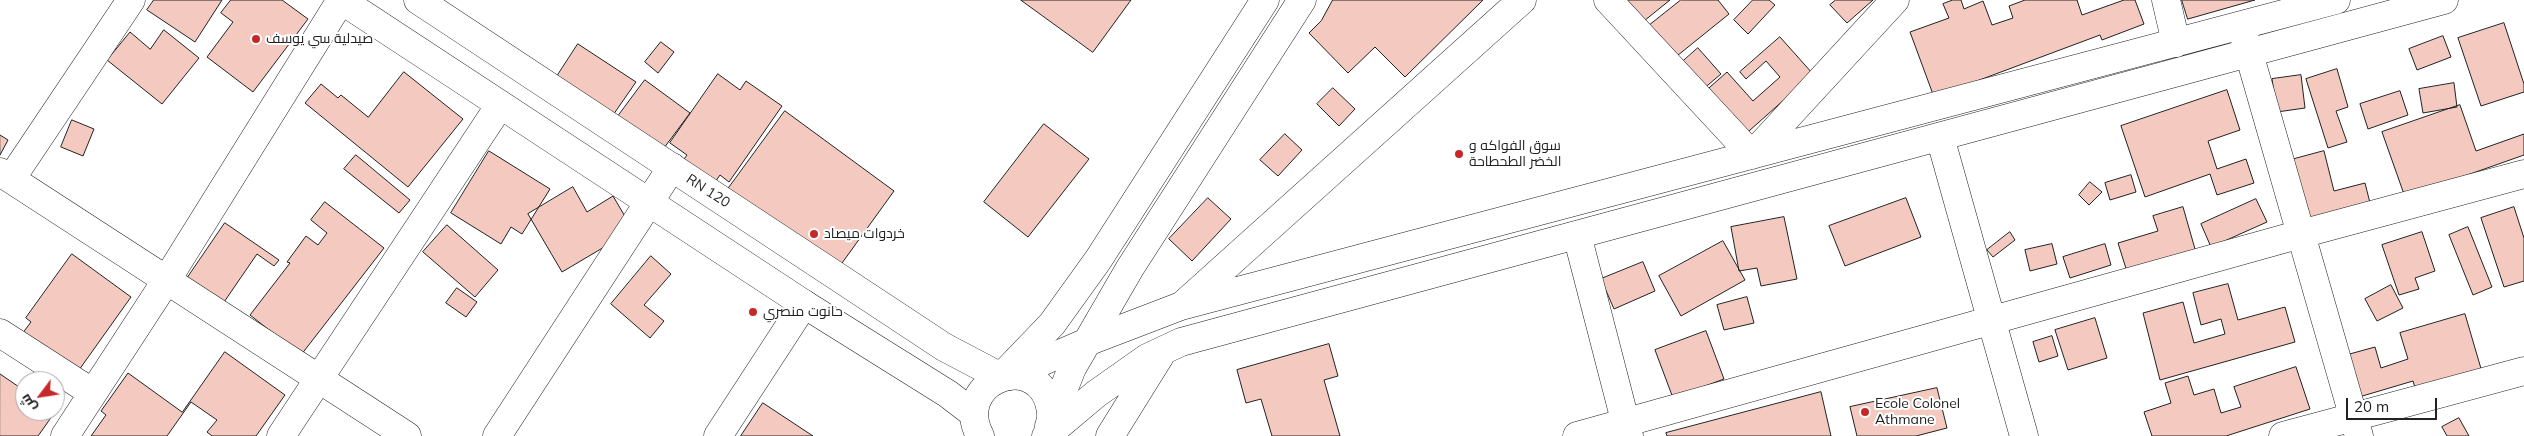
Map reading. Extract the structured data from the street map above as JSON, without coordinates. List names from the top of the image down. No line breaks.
{"streets":{"street":["RN 120"]},"places":["صيدلية سي يوسف","سوق الفواكه و الخضر الطحطاحة","خردوات ميصاد","حانوت منصري","Ecole Colonel Athmane"],"scale_bar":"20 m","north":"bottom left"}
